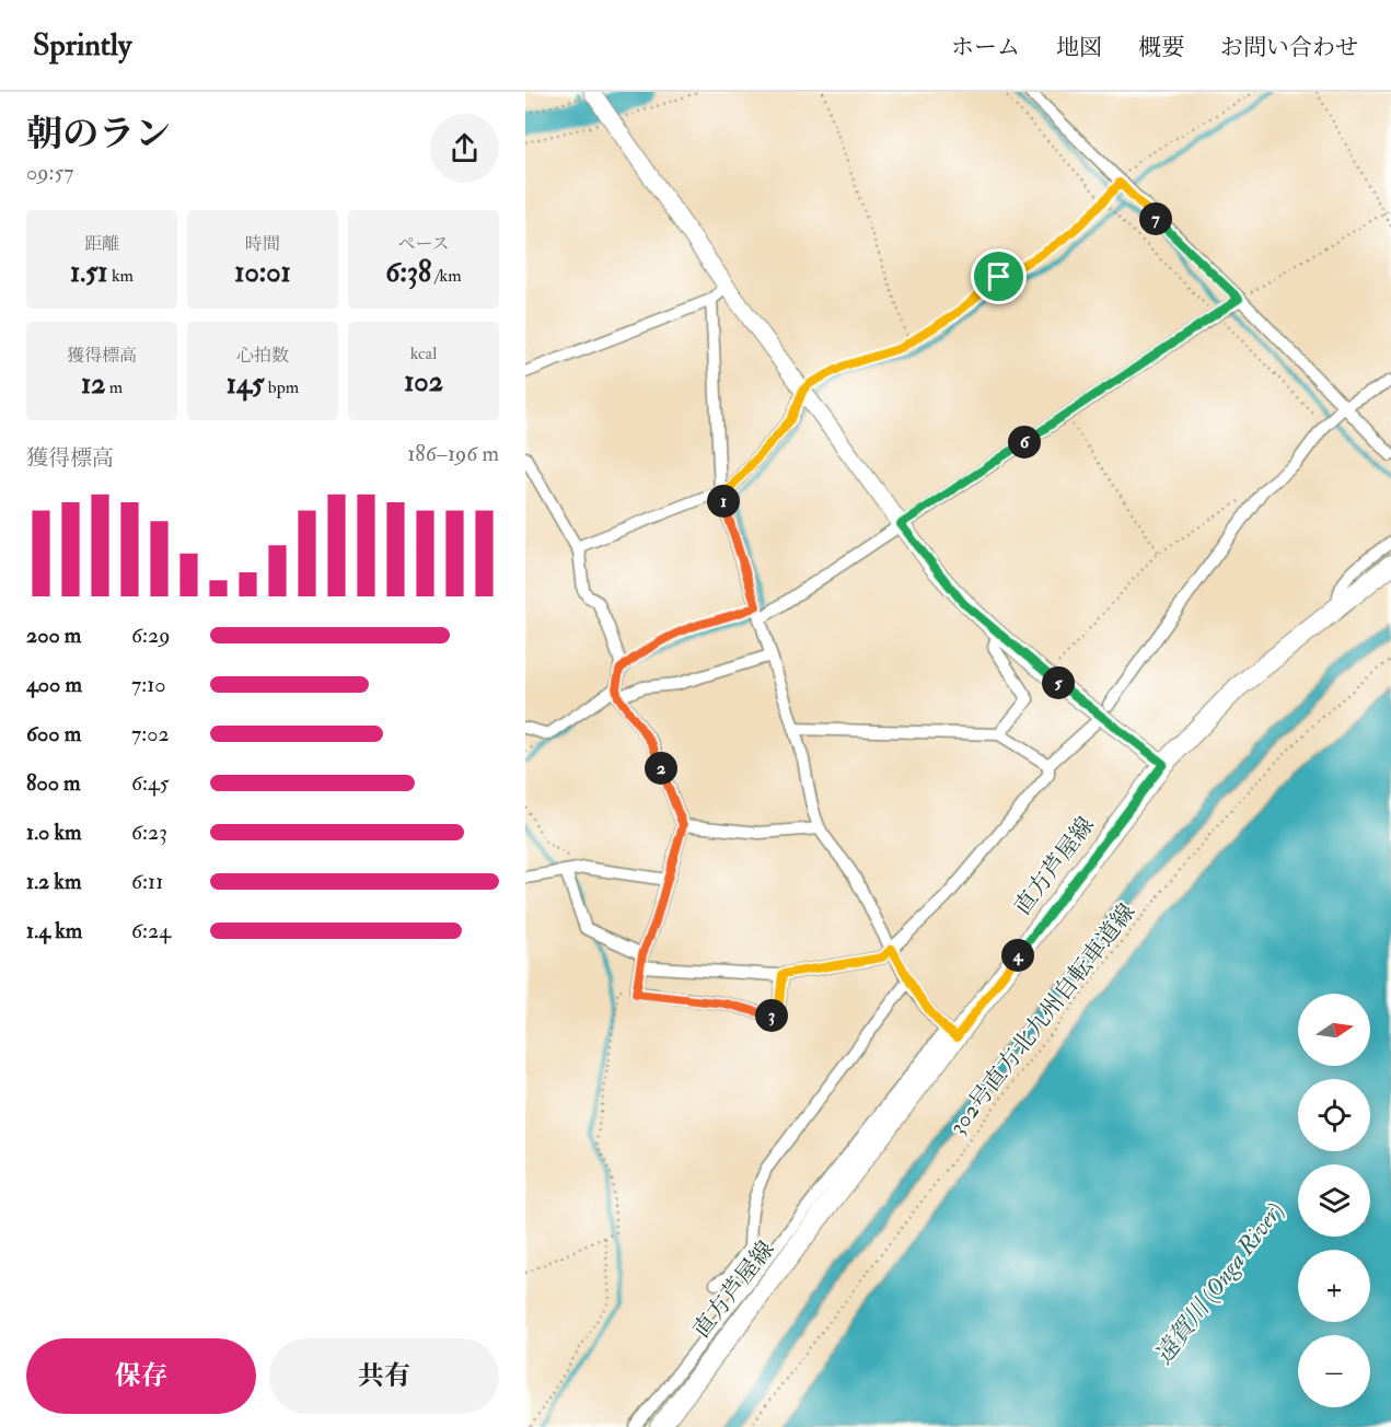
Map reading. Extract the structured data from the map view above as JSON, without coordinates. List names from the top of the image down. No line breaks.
{"streets":{"main road":["直方芦屋線"],"path":["302号直方北九州自転車道線"]},"water":["遠賀川 (Onga River)"],"north":"right","page":{"header":"Sprintly","nav":["ホーム","地図","概要","お問い合わせ"],"heading":["朝のラン","09:57"],"pins":["7","6","1","5","2","4","3"],"stats":[["距離","1.51 km"],["時間","10:01"],["ペース","6:38 /km"],["獲得標高","12 m"],["心拍数","145 bpm"],["kcal","102"]],"chart":["獲得標高","186–196 m"],"list":[{"name":"200 m","note":"6:29"},{"name":"400 m","note":"7:10"},{"name":"600 m","note":"7:02"},{"name":"800 m","note":"6:45"},{"name":"1.0 km","note":"6:23"},{"name":"1.2 km","note":"6:11"},{"name":"1.4 km","note":"6:24"}],"map_buttons":["+","−"],"buttons":["保存","共有"]}}
